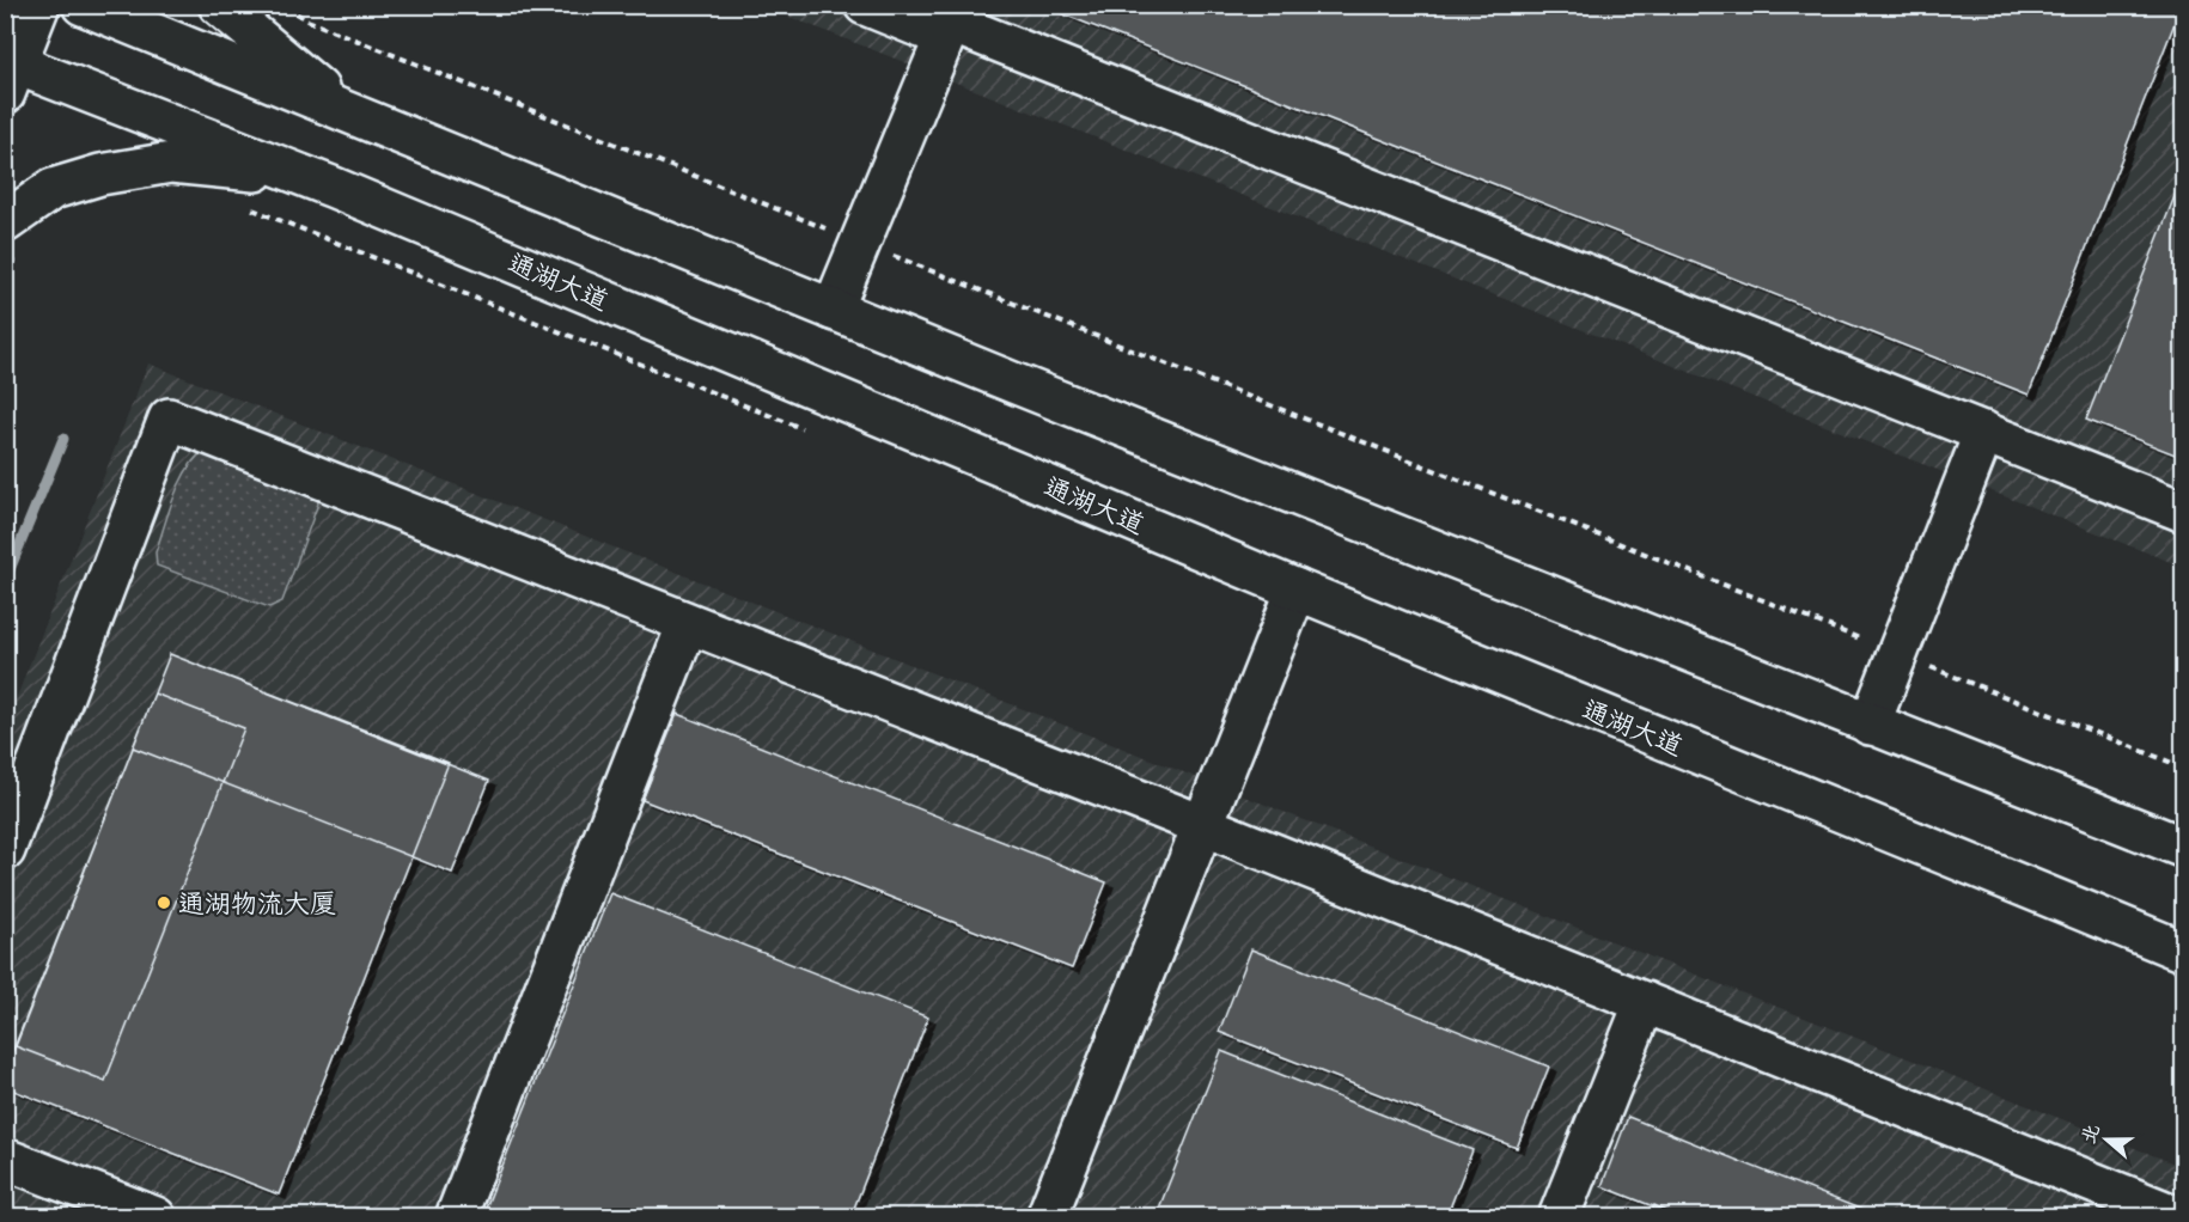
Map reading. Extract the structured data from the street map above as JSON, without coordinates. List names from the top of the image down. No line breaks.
{"streets":{"main road":["通湖大道"]},"places":["通湖物流大厦"],"north":"left"}
